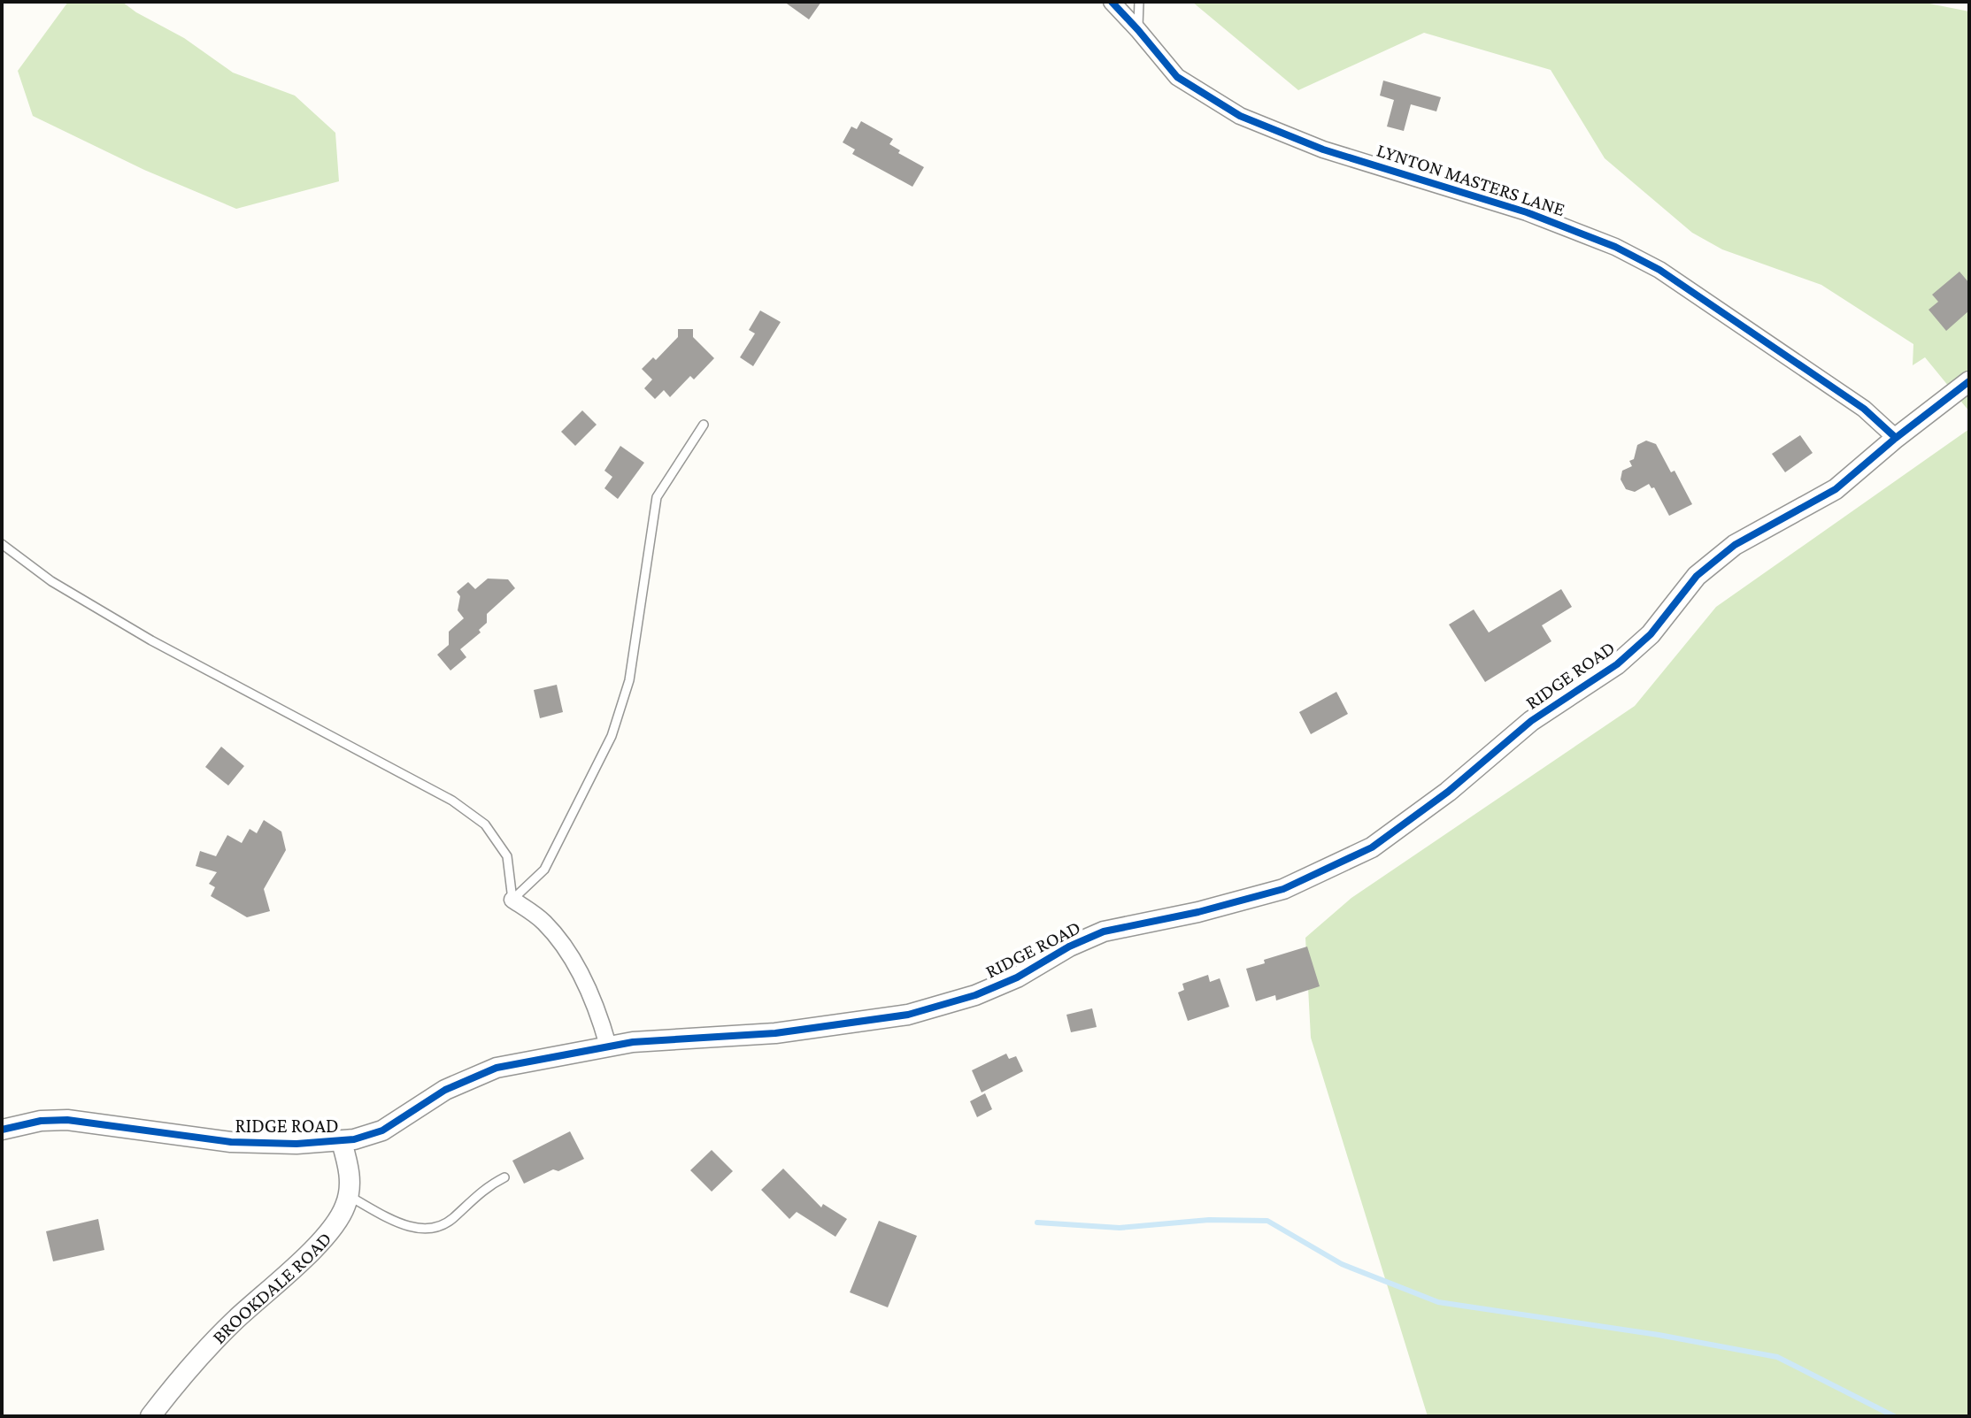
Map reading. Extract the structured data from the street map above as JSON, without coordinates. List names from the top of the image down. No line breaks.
{"streets":{"street":["LYNTON MASTERS LANE","RIDGE ROAD","BROOKDALE ROAD"]},"crossings":[["LYNTON MASTERS LANE","RIDGE ROAD"]]}
